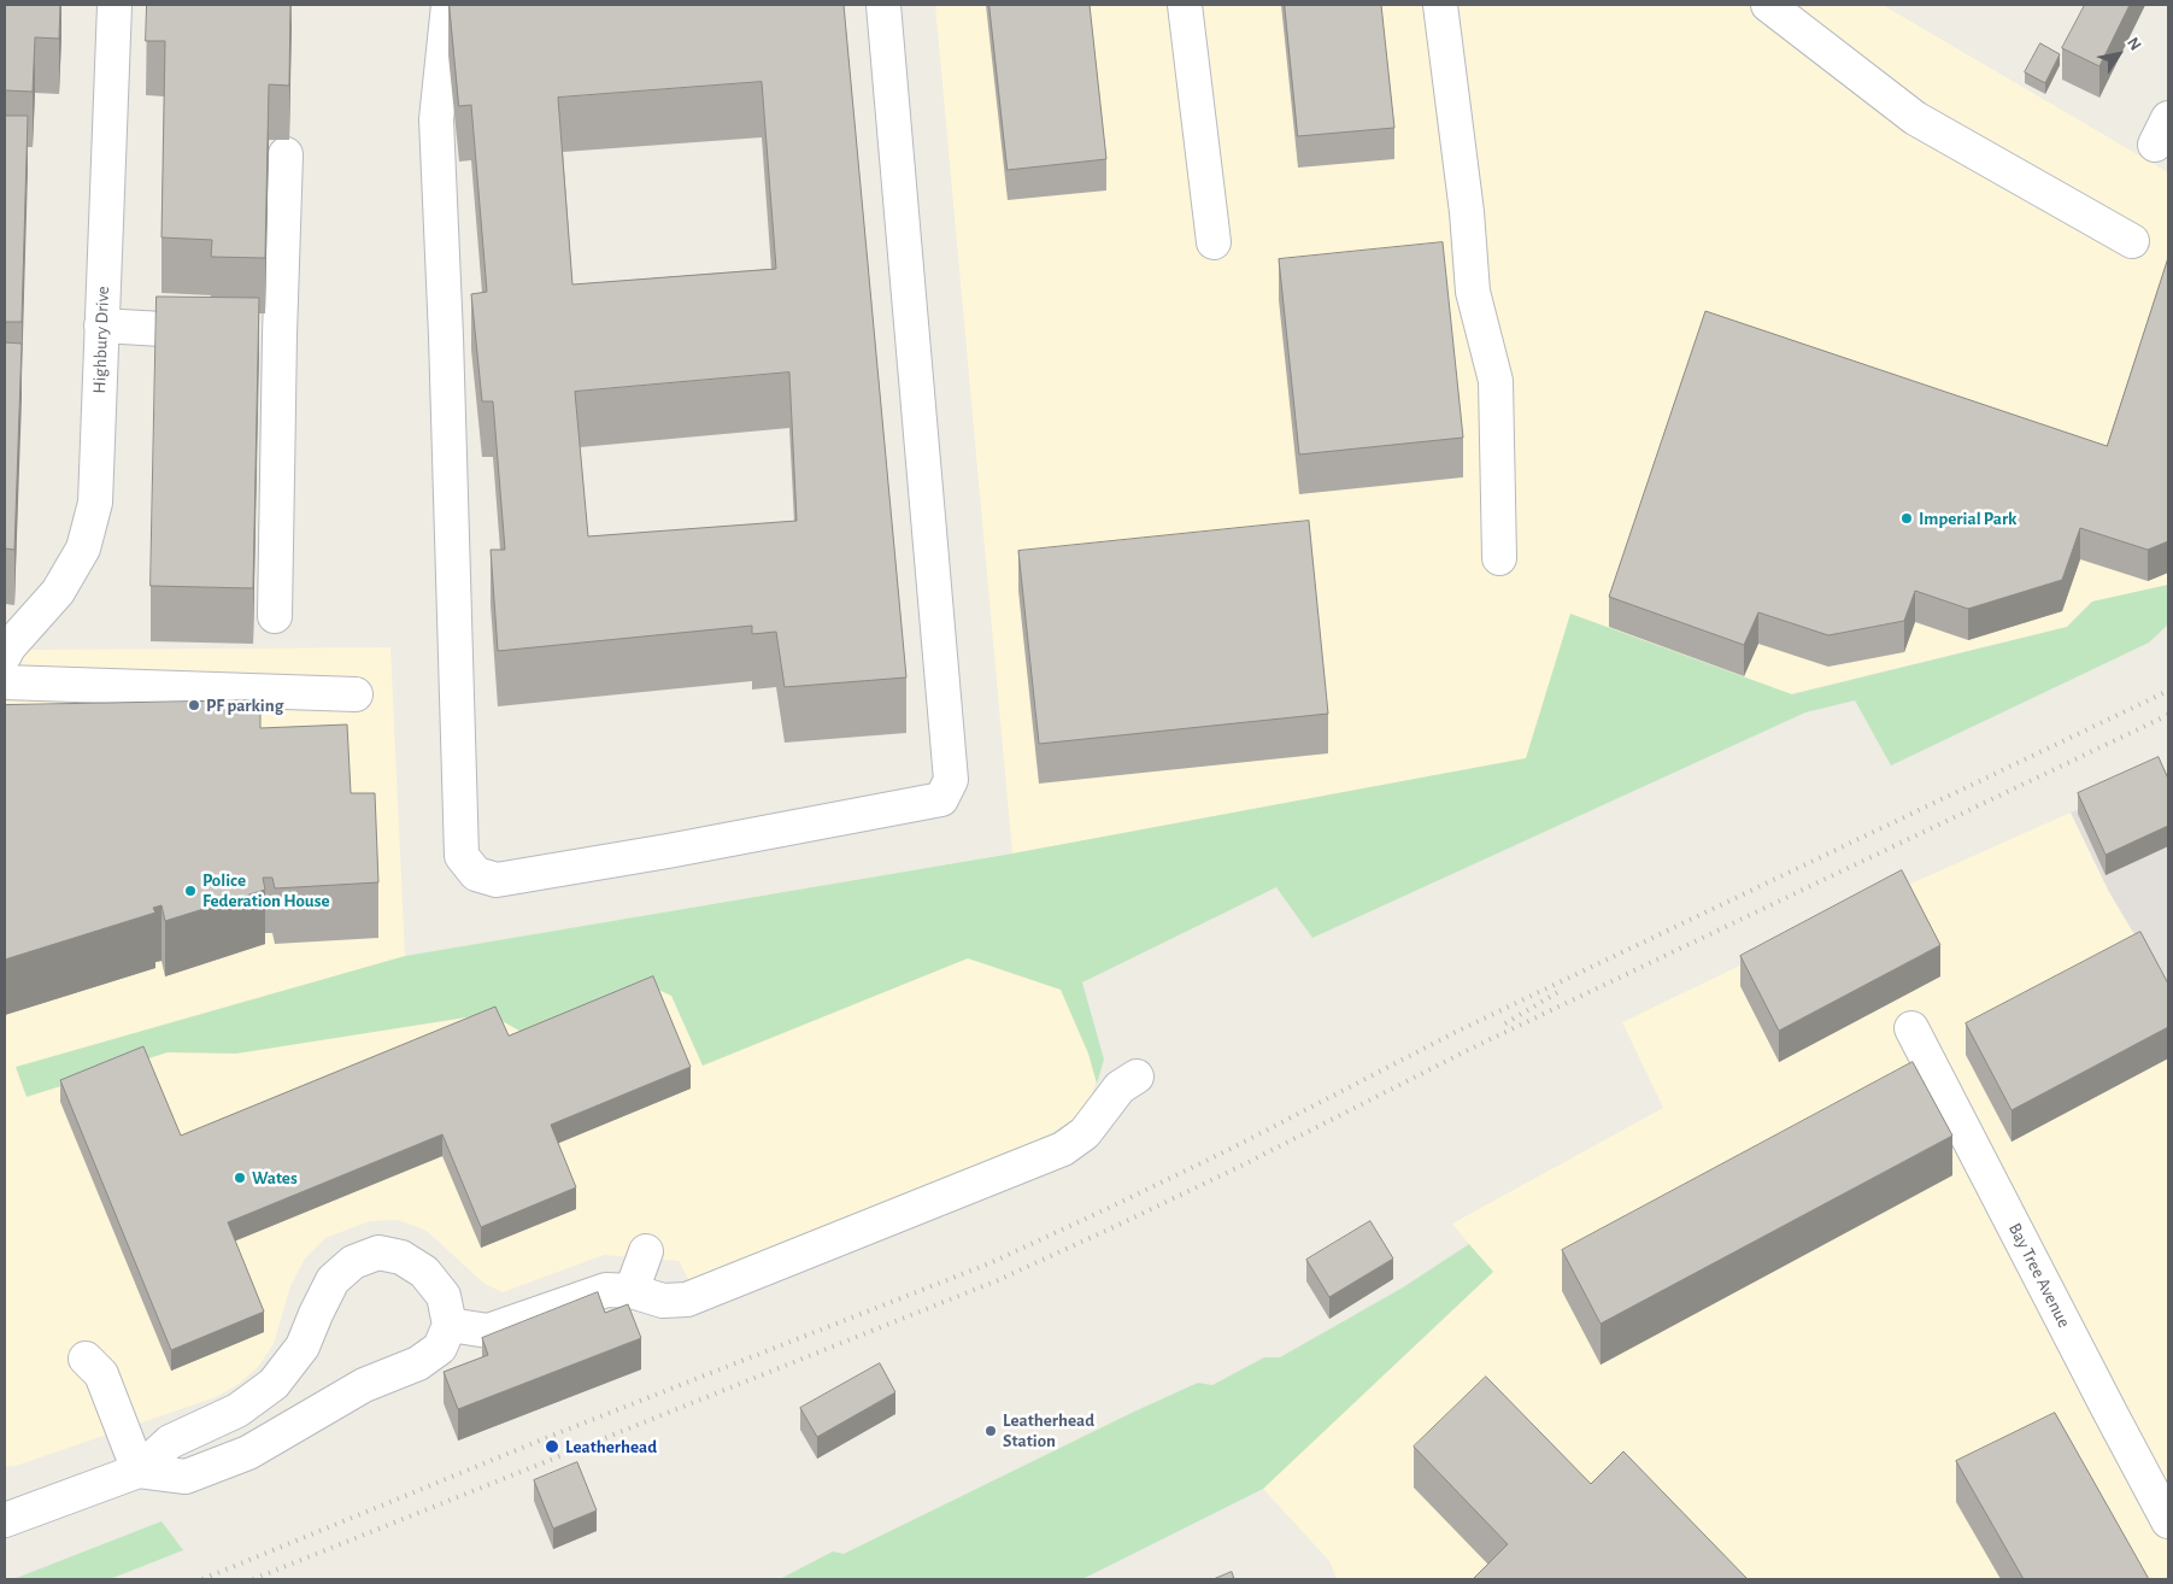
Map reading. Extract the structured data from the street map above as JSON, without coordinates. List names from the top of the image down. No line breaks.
{"streets":{"street":["Highbury Drive","Bay Tree Avenue"]},"places":["Imperial Park","PF parking","Police Federation House","Wates","Leatherhead Station","Leatherhead"],"north":"top right"}
